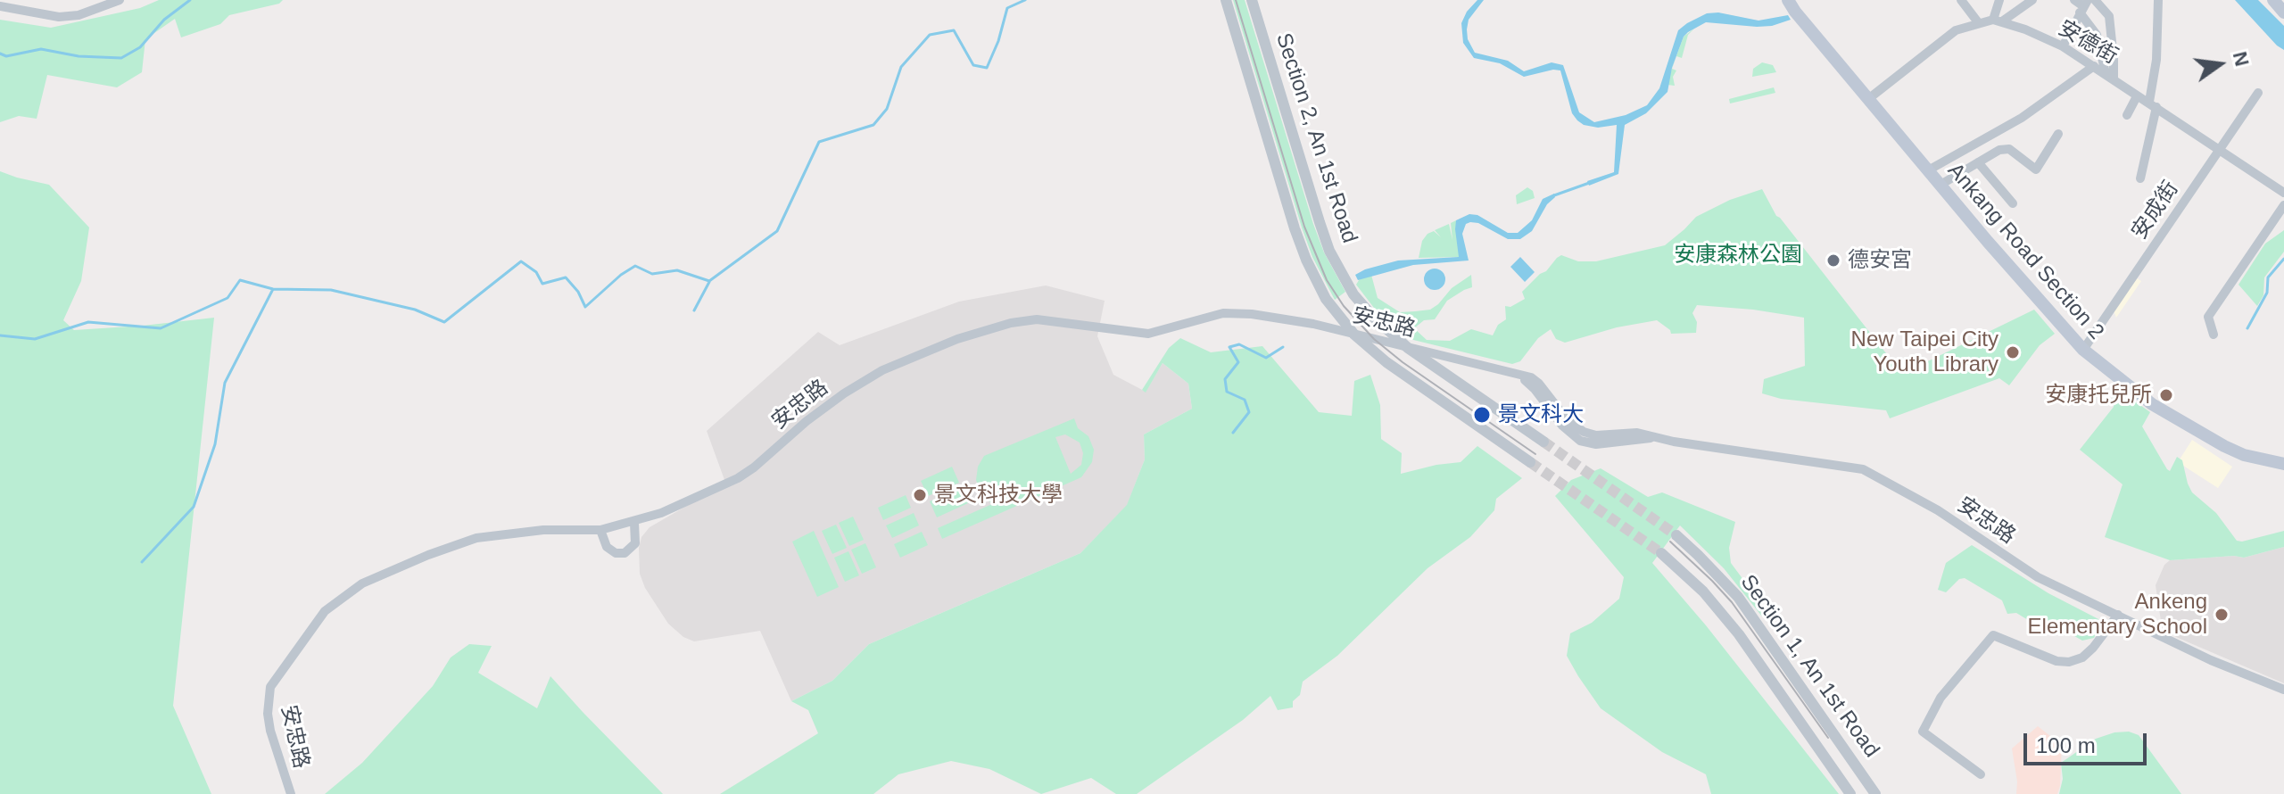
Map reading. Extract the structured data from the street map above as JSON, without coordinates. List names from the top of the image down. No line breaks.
{"streets":{"main road":["Ankang Road Section 2"],"street":["安德街","Section 2, An 1st Road","安成街","安忠路","Section 1, An 1st Road"]},"crossings":[["安德街","安成街"],["Section 2, An 1st Road","安忠路"],["安成街","Ankang Road Section 2"]],"parks":["安康森林公園"],"places":["德安宮","New Taipei City Youth Library","安康托兒所","景文科大","景文科技大學","Ankeng Elementary School"],"scale_bar":"100 m","north":"right"}
